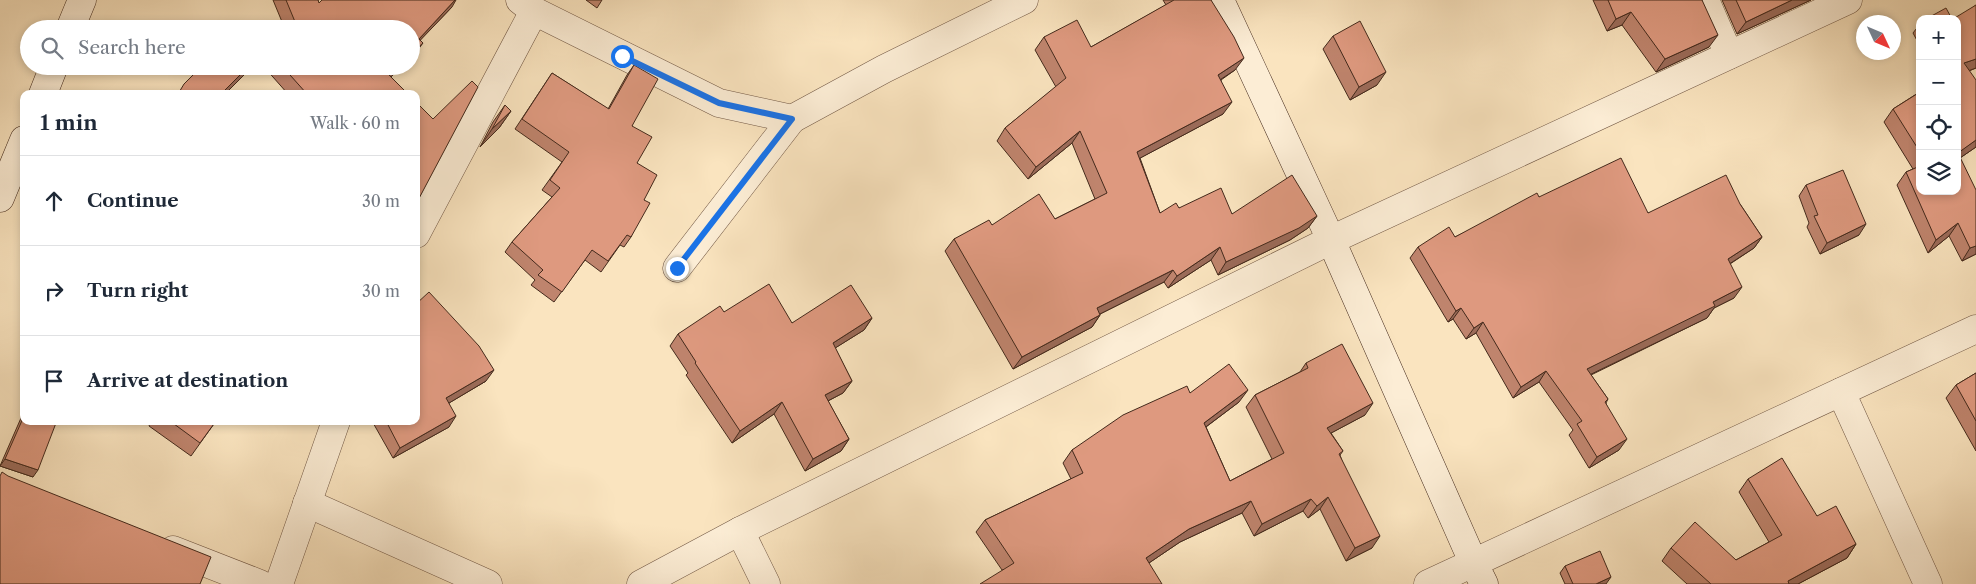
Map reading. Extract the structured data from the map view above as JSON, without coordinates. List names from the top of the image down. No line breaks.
{"north":"bottom right","page":{"map_buttons":["+","−"],"search":"Search here","heading":["1 min","Walk · 60 m"],"list":[["Continue","30 m"],["Turn right","30 m"],"Arrive at destination"]}}
